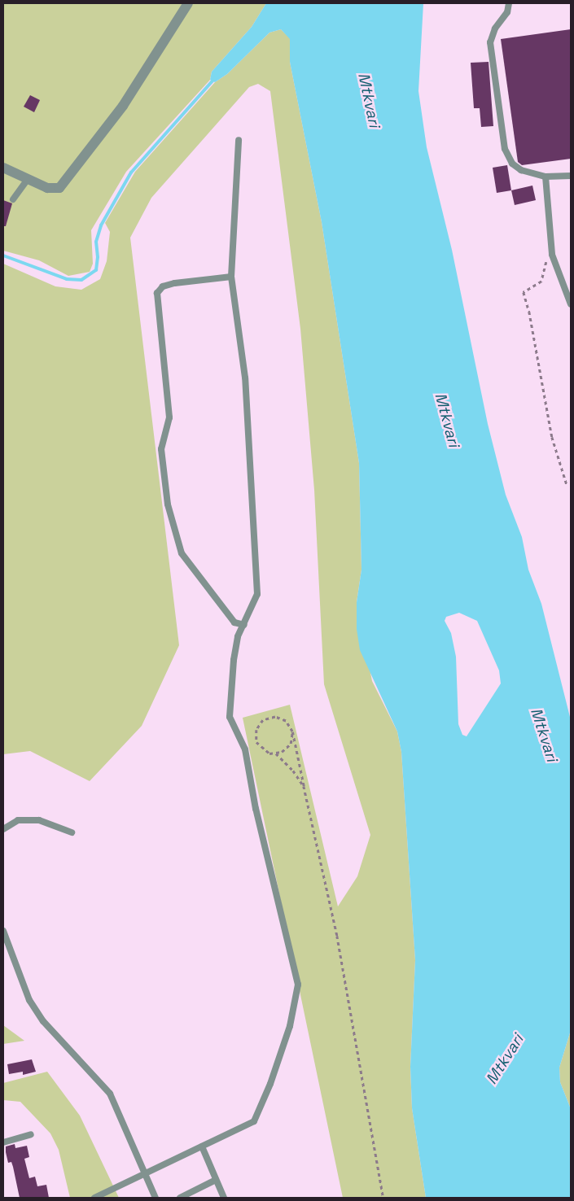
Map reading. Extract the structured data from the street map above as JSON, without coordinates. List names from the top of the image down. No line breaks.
{"water":["Mtkvari"]}
